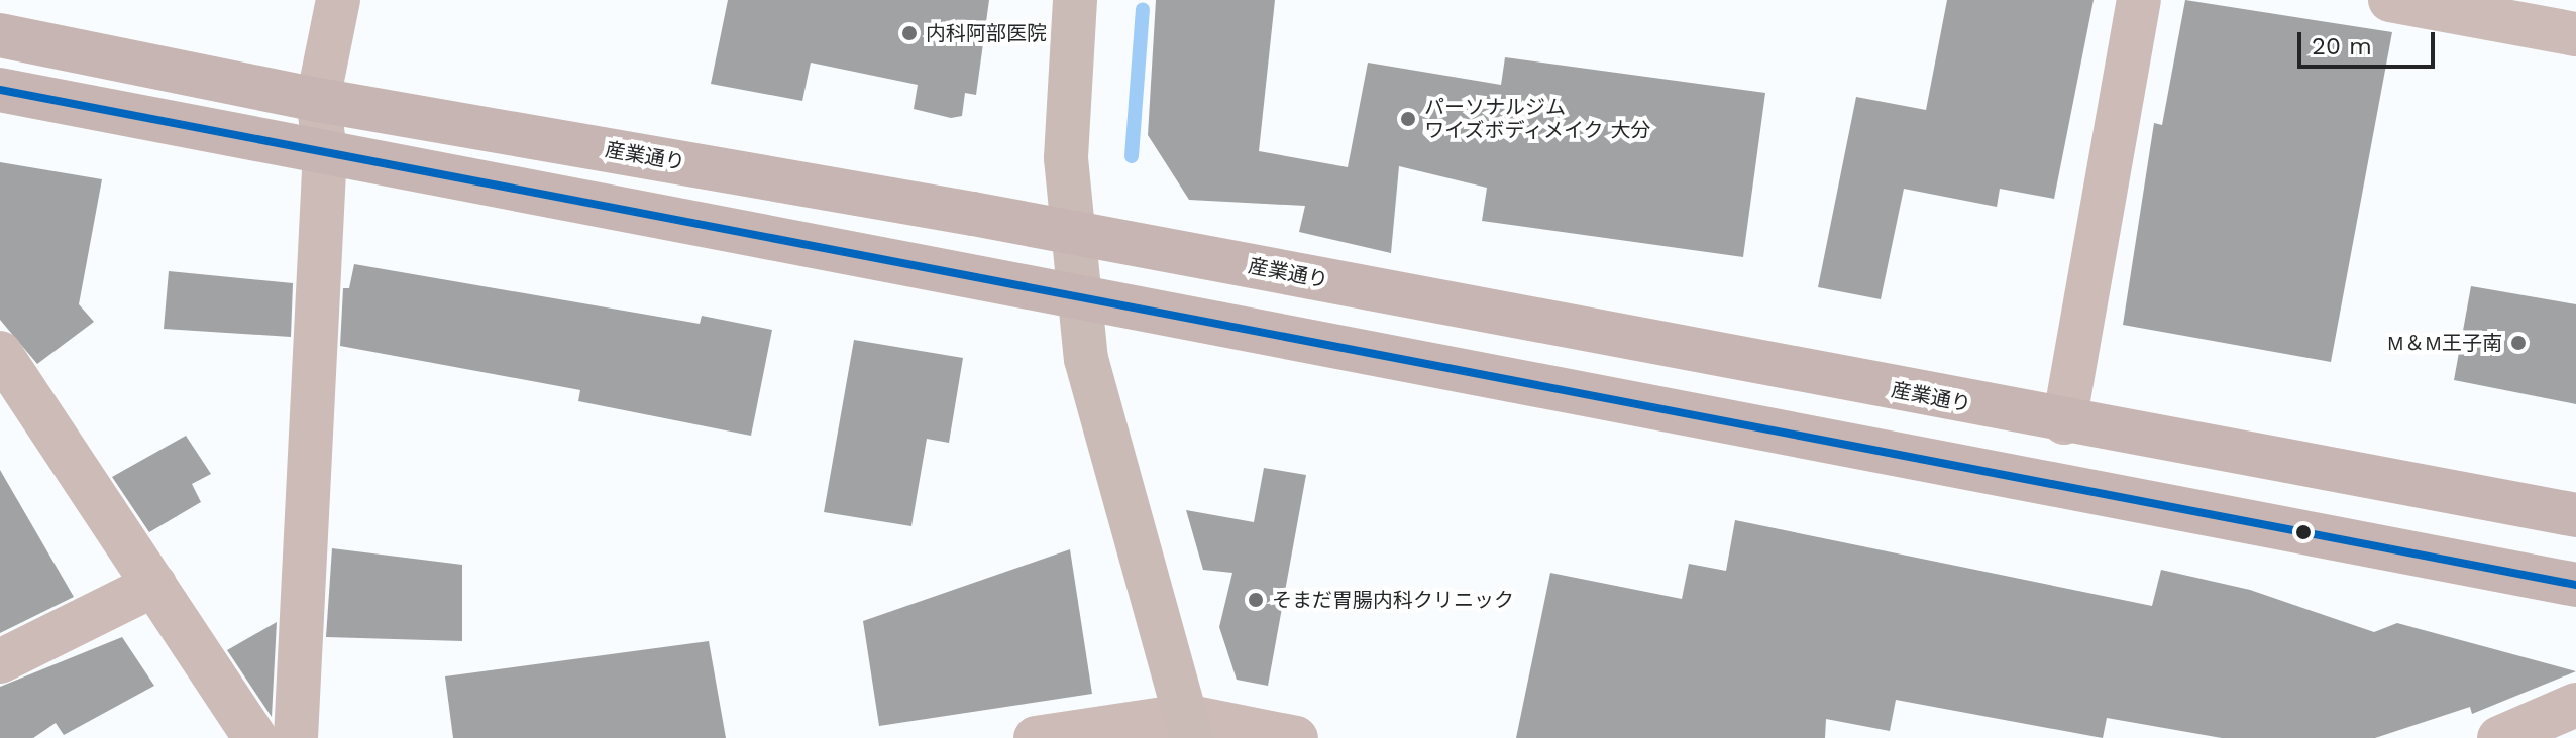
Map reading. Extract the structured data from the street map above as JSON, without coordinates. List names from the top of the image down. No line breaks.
{"streets":{"highway":["産業通り"]},"places":["内科阿部医院","パーソナルジム ワイズボディメイク 大分","M＆M王子南","そまだ胃腸内科クリニック"],"scale_bar":"20 m"}
